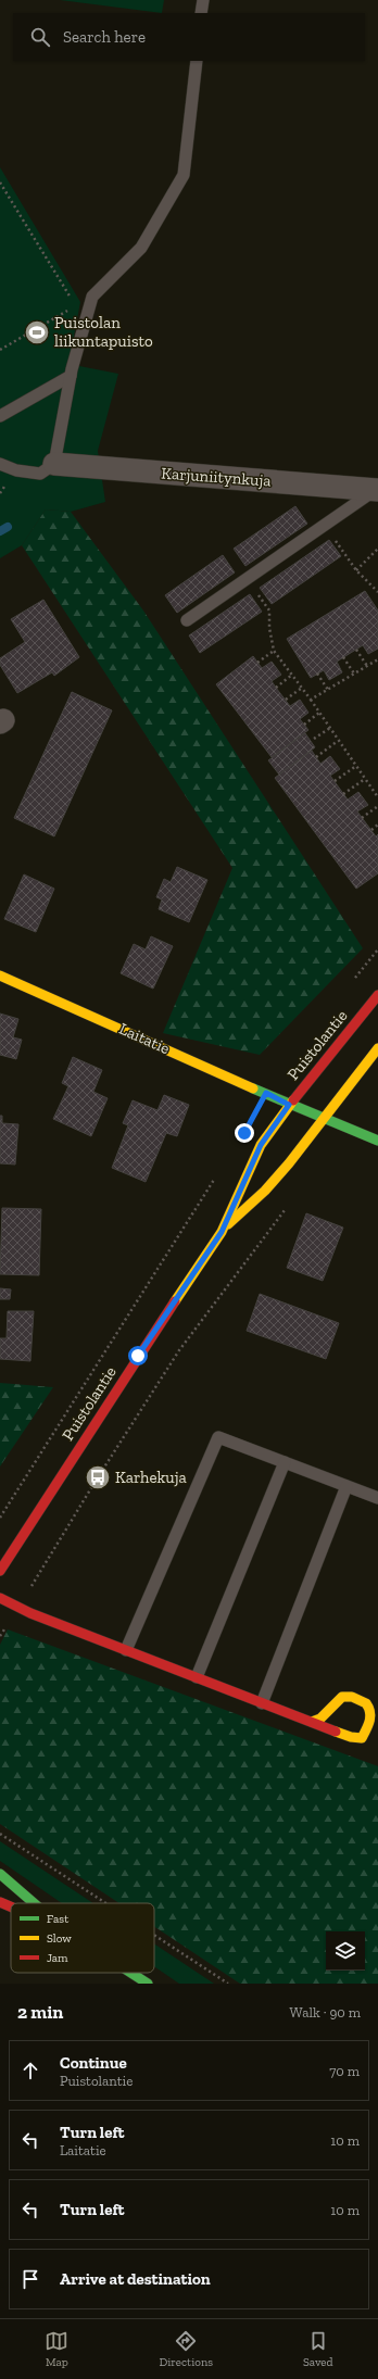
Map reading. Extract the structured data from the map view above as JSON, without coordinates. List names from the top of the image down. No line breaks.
{"streets":{"main road":["Laitatie","Puistolantie"],"street":["Karjuniitynkuja"]},"crossings":[["Laitatie","Puistolantie"]],"places":{"sports":["Puistolan liikuntapuisto"],"bus stop":["Karhekuja"]},"legend":["Fast","Slow","Jam"],"page":{"search":"Search here","heading":["2 min","Walk · 90 m"],"list":[["Continue","Puistolantie","70 m"],["Turn left","Laitatie","10 m"],["Turn left","10 m"],"Arrive at destination"],"nav":["Map","Directions","Saved"]}}
